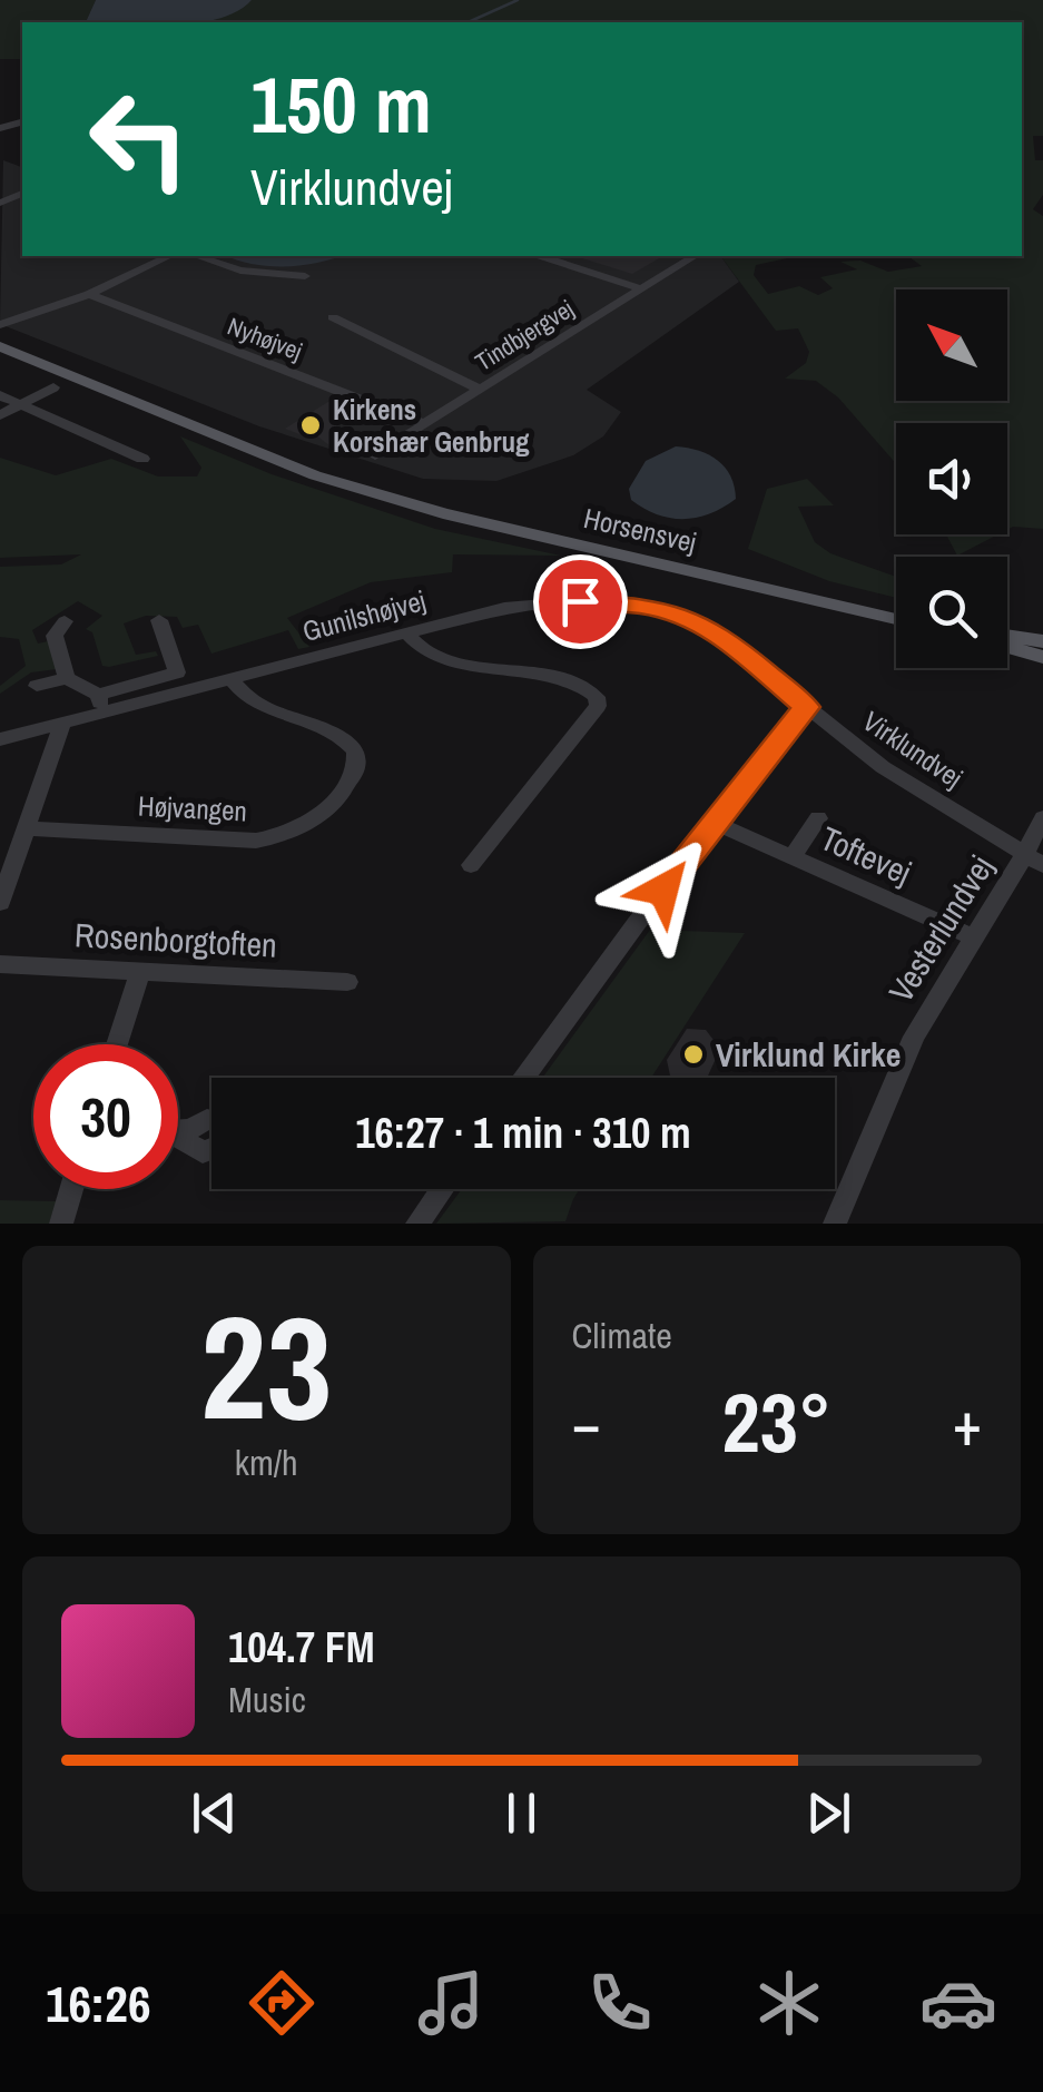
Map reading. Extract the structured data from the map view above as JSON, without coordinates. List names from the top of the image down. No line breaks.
{"streets":{"main road":["Horsensvej"],"street":["Tindbjergvej","Nyhøjvej","Gunilshøjvej","Virklundvej","Højvangen","Toftevej","Vesterlundvej","Rosenborgtoften"]},"crossings":[["Tindbjergvej","Nyhøjvej"],["Gunilshøjvej","Virklundvej"],["Gunilshøjvej","Højvangen"],["Virklundvej","Vesterlundvej"],["Toftevej","Vesterlundvej"]],"places":["Kirkens Korshær Genbrug","Virklund Kirke"],"north":"top left","page":{"turn":["150 m","Virklundvej"],"limit":"30","trip":"16:27 · 1 min · 310 m","tile":[["23","km/h"],"Climate"],"heat":["−","23°","+"],"song":["104.7 FM","Music"],"tabs":"16:26"}}
